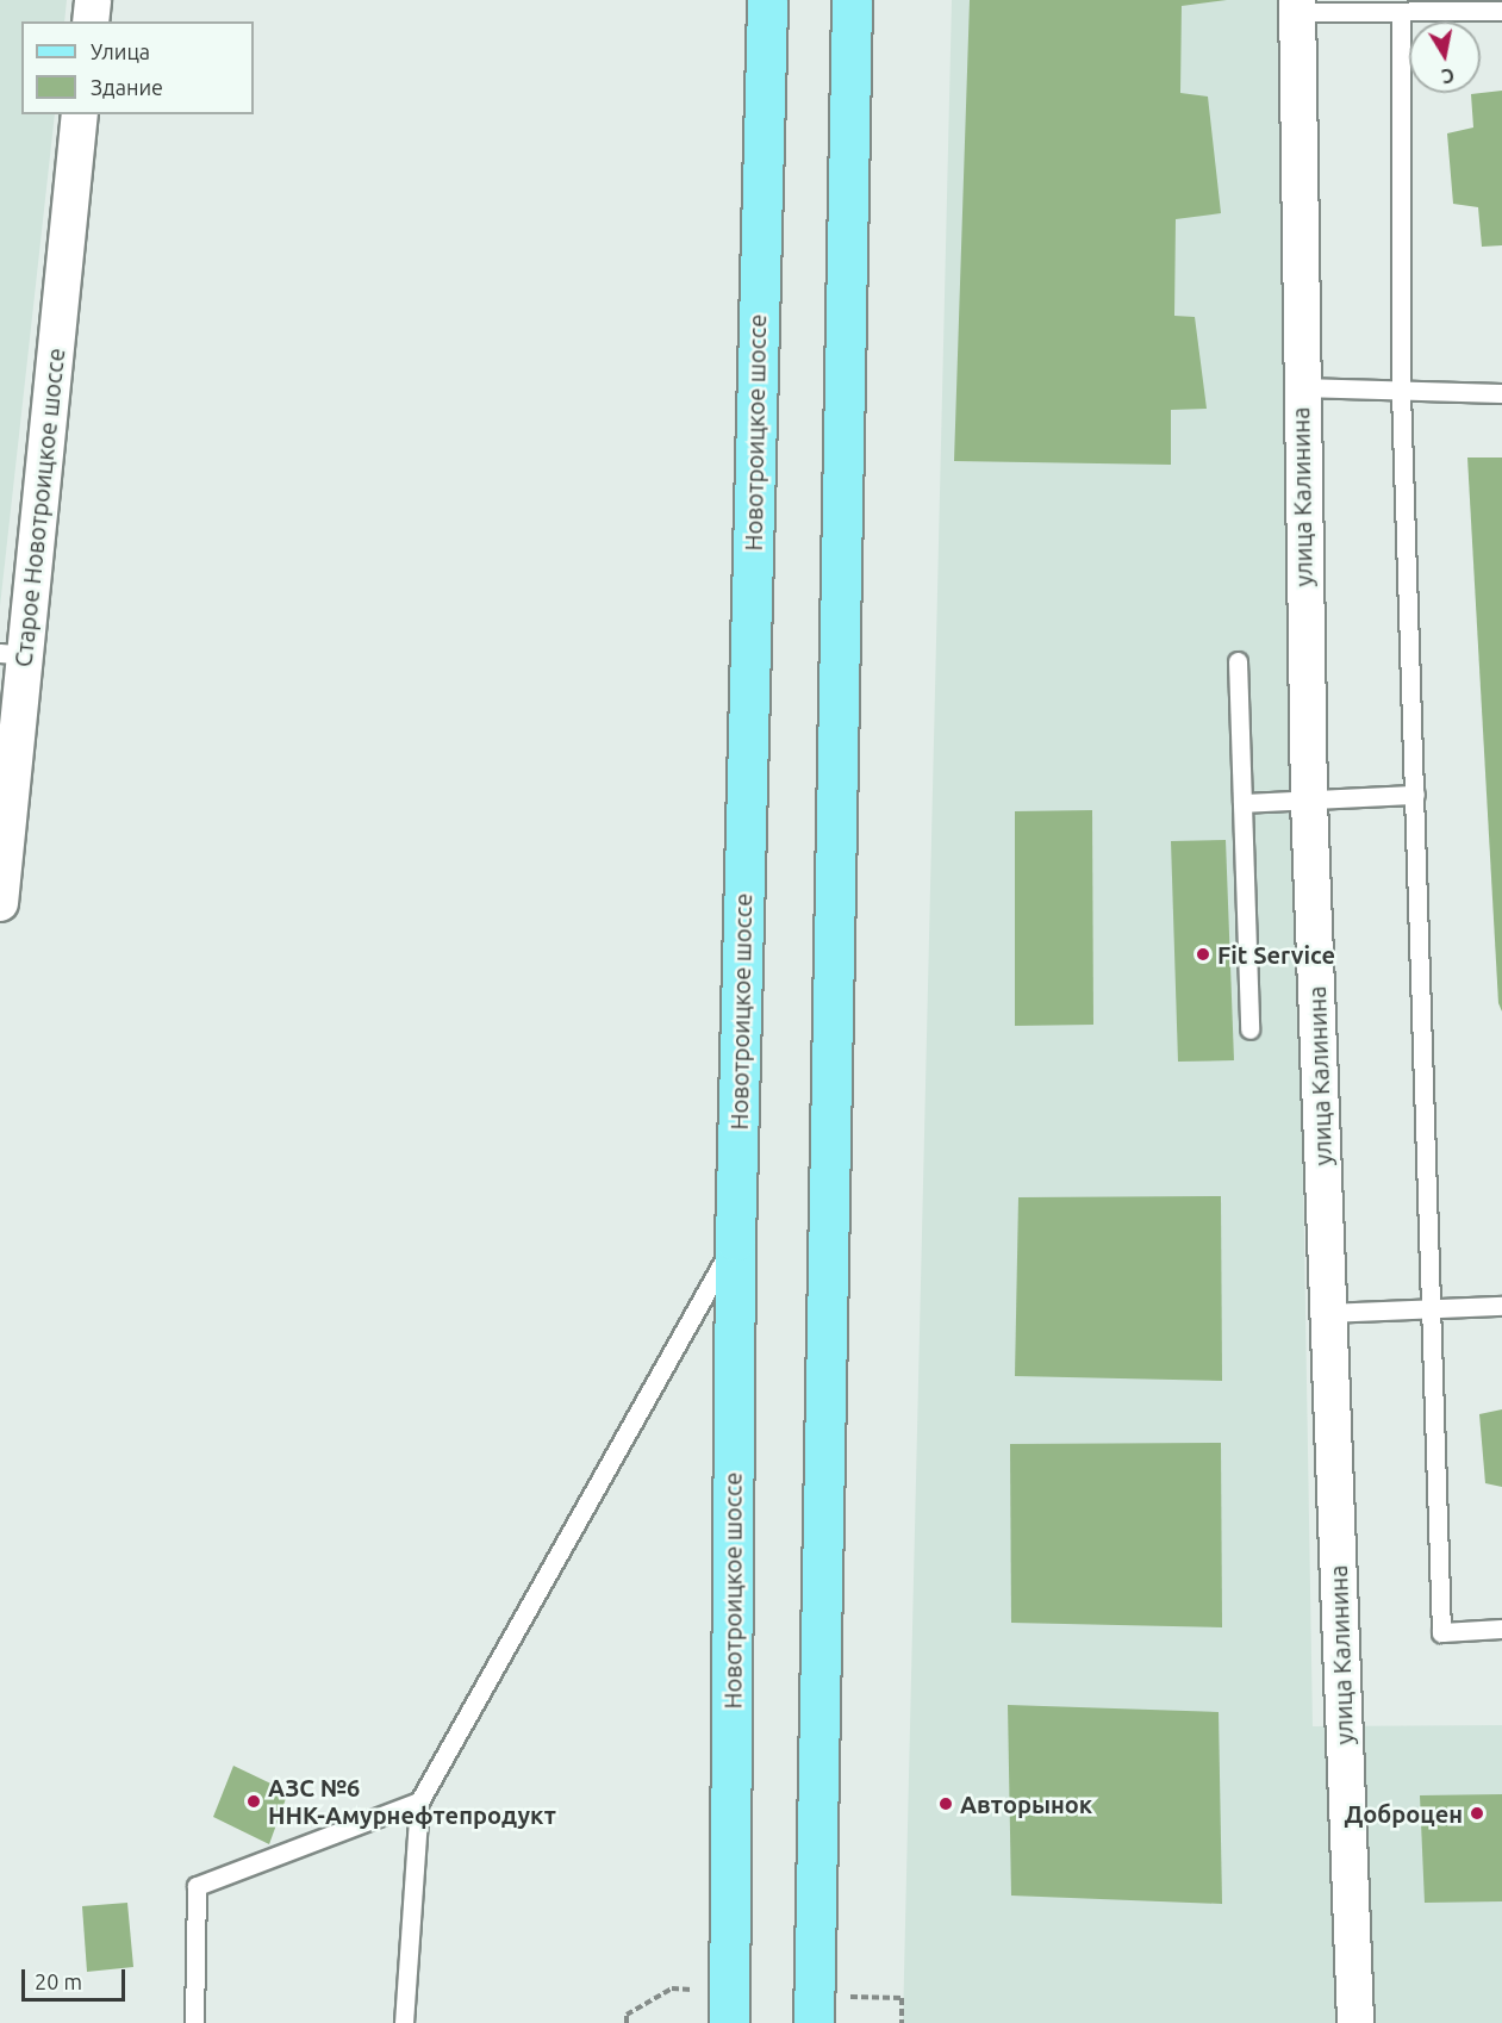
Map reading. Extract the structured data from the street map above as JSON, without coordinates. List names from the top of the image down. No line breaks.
{"streets":{"main road":["Новотроицкое шоссе"],"street":["улица Калинина","Старое Новотроицкое шоссе"]},"places":["Fit Service","АЗС №6 ННК-Амурнефтепродукт","Авторынок","Доброцен"],"legend":["Улица","Здание"],"scale_bar":"20 m","north":"bottom"}
